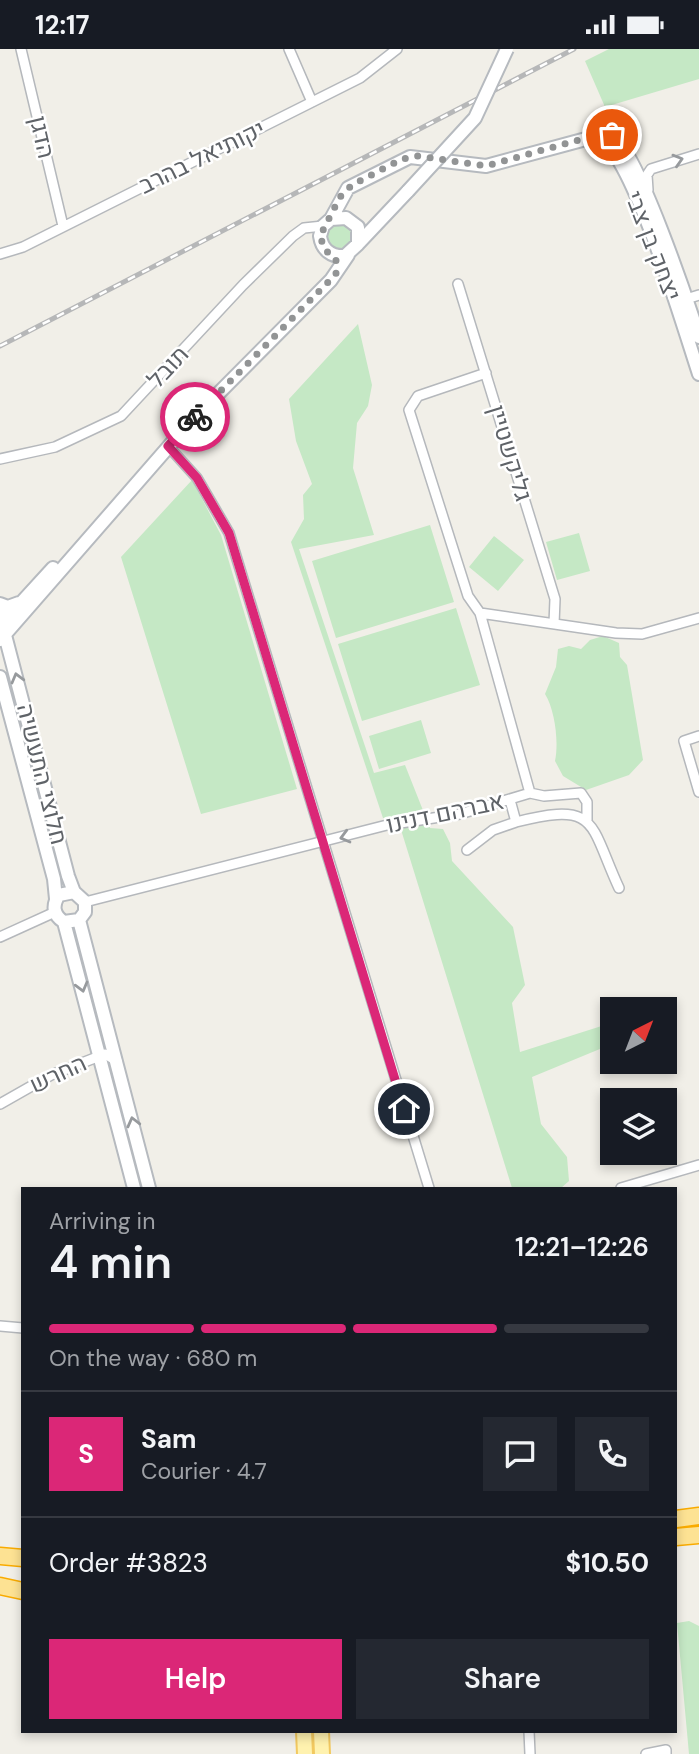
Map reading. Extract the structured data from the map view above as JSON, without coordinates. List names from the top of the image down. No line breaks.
{"streets":{"street":["הדגן","יקותיאל בהרב","יצחק בן צבי","תובל","גליקשטיין","חלוצי התעשיה","אברהם דנינו","החרש"]},"crossings":[["הדגן","יקותיאל בהרב"],["גליקשטיין","אברהם דנינו"],["חלוצי התעשיה","אברהם דנינו"],["חלוצי התעשיה","החרש"]],"north":"top right","page":{"status":"12:17","heading":["4 min","Arriving in","12:21–12:26"],"panel":["Sam","Courier · 4.7","Order #3823","$10.50"],"bar":"On the way · 680 m","round":"S","buttons":["Help","Share"]}}
